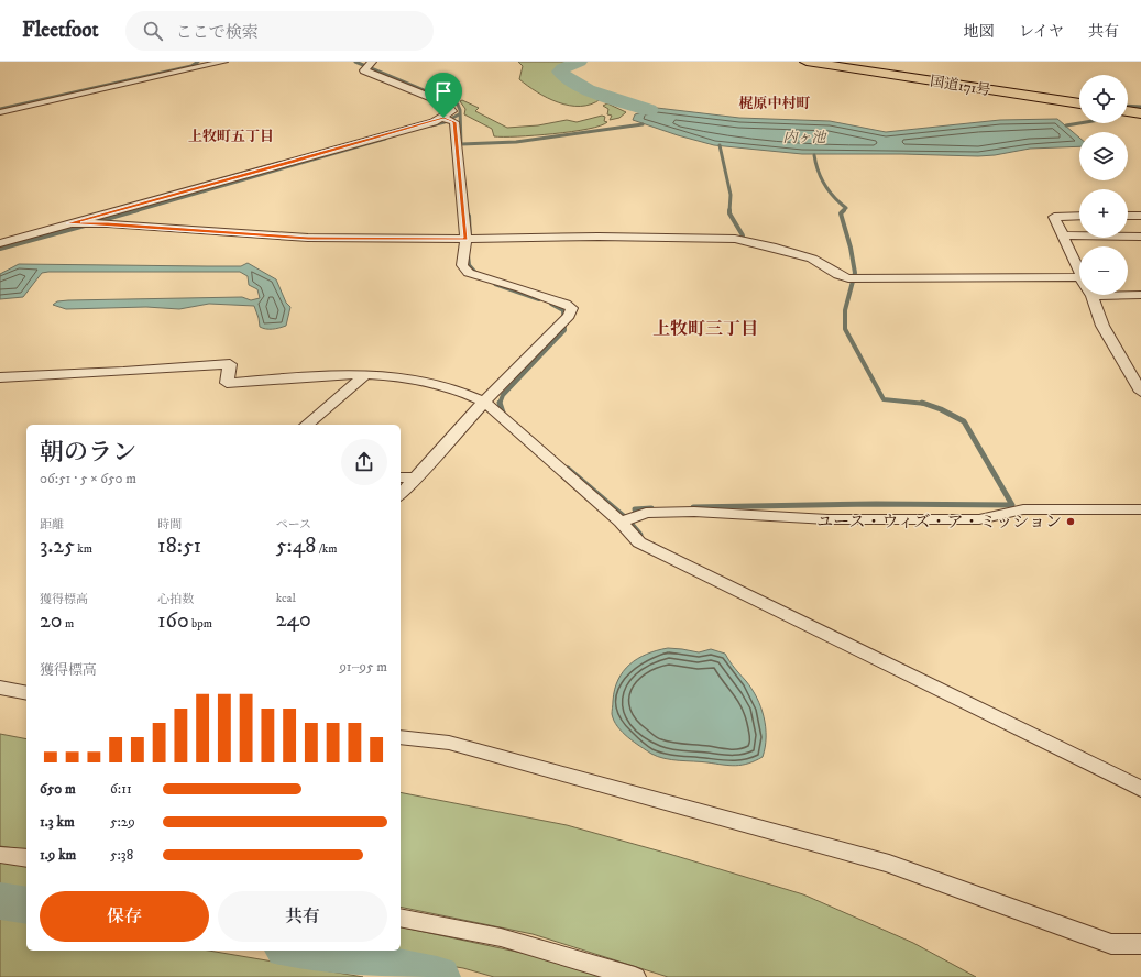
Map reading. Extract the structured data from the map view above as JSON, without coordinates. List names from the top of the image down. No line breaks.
{"streets":{"highway":["国道171号"]},"districts":["梶原中村町","上牧町五丁目","上牧町三丁目"],"water":["内ヶ池"],"places":["ユース・ウィズ・ア・ミッション"],"page":{"header":"Fleetfoot","search":"ここで検索","nav":["地図","レイヤ","共有"],"map_buttons":["+","−"],"heading":["朝のラン","06:51 · 5 × 650 m"],"stats":[["距離","3.25 km"],["時間","18:51"],["ペース","5:48 /km"],["獲得標高","20 m"],["心拍数","160 bpm"],["kcal","240"]],"chart":["獲得標高","91–95 m"],"list":[{"name":"650 m","note":"6:11"},{"name":"1.3 km","note":"5:29"},{"name":"1.9 km","note":"5:38"}],"buttons":["保存","共有"]}}
